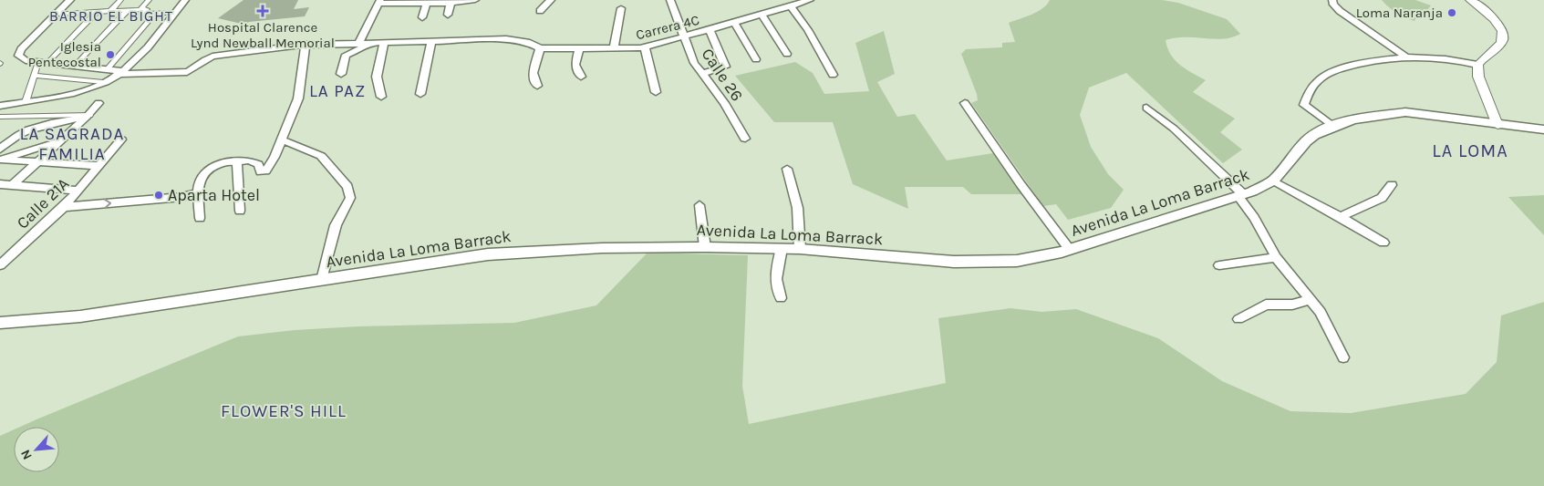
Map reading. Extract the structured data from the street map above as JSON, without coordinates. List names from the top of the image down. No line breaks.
{"streets":{"main road":["Avenida La Loma Barrack"],"street":["Carrera 4C","Calle 26","Calle 21A"]},"crossings":[["Carrera 4C","Calle 26"]],"districts":["BARRIO EL BIGHT","LA PAZ","LA SAGRADA FAMILIA","LA LOMA","FLOWER'S HILL"],"places":{"health":["Hospital Clarence Lynd Newball Memorial"],"other":["Loma Naranja","Iglesia Pentecostal","Aparta Hotel"]},"north":"bottom left"}
